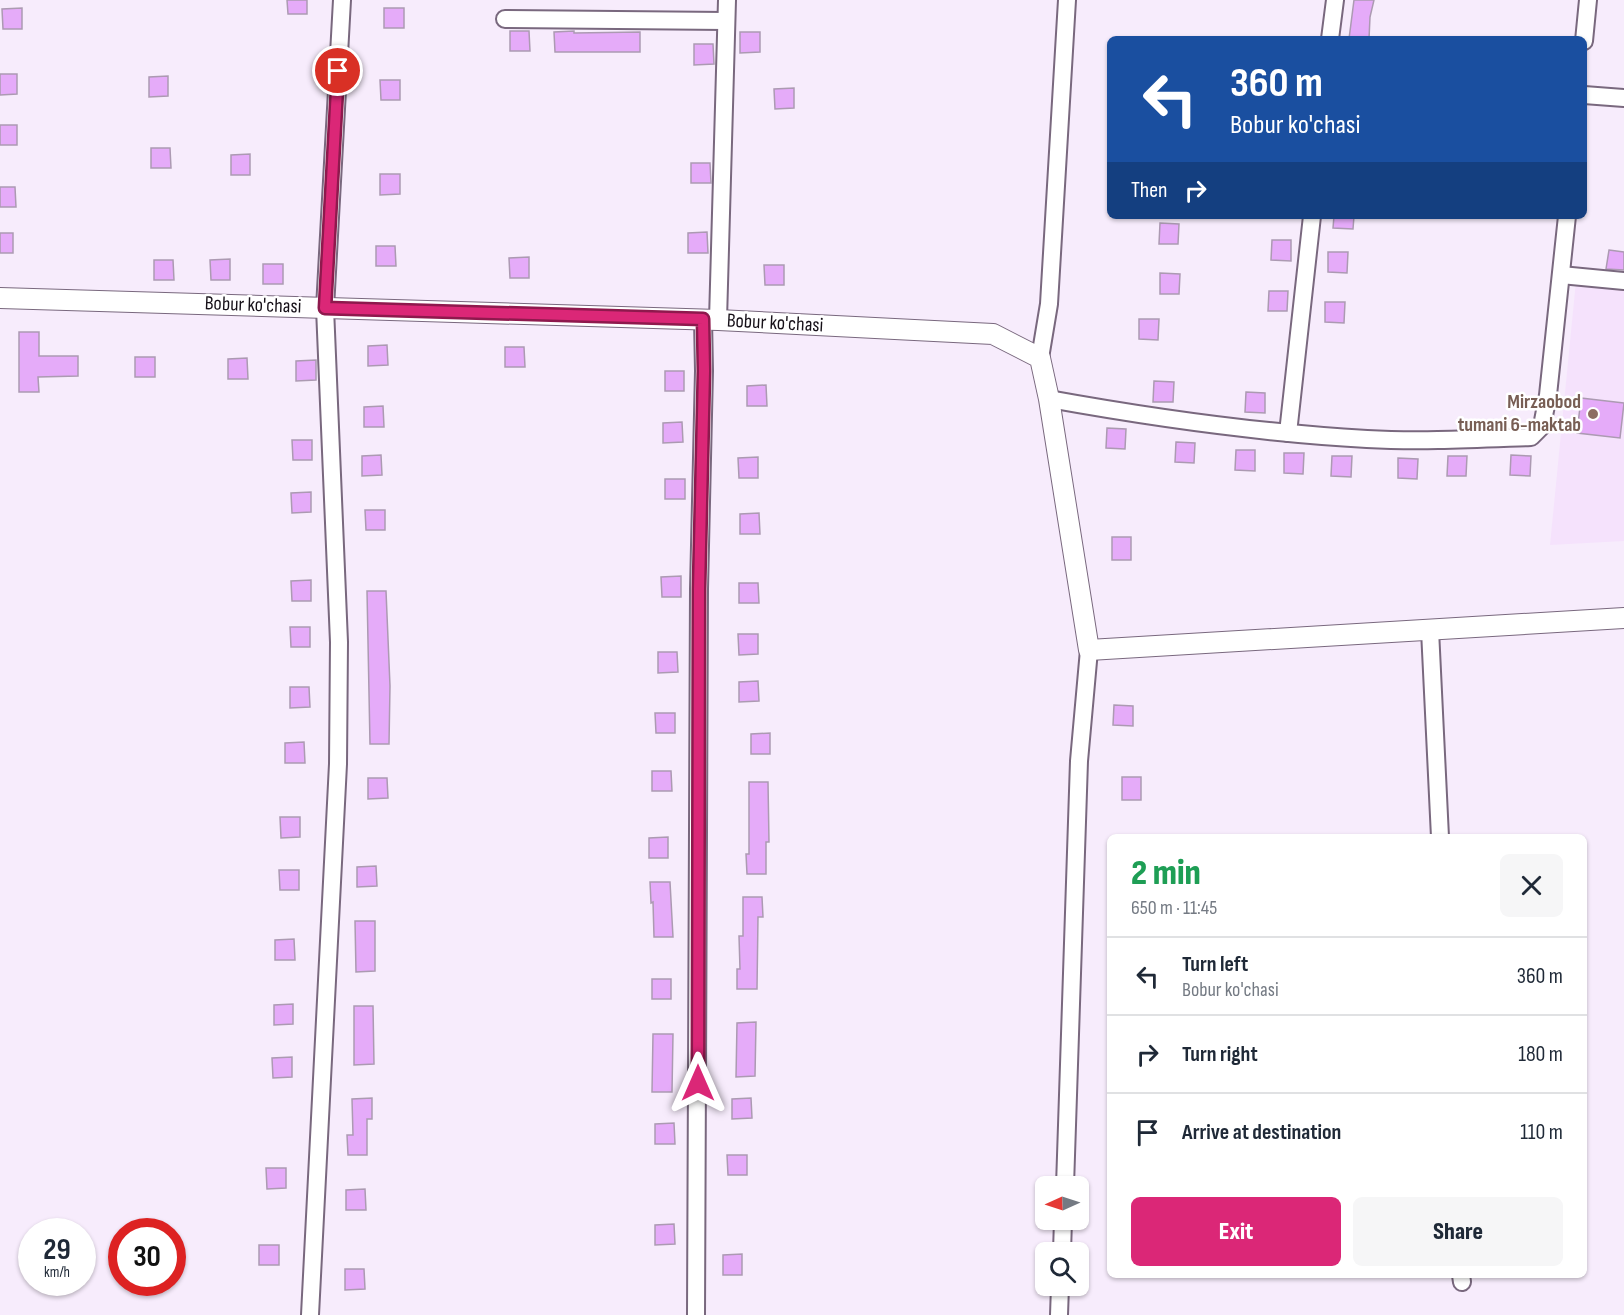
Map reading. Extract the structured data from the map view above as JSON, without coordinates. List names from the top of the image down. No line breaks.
{"streets":{"street":["Bobur ko'chasi"]},"places":["Mirzaobod tumani 6-maktab"],"north":"left","page":{"turn":["360 m","Bobur ko'chasi"],"then":"Then","heading":["2 min","650 m · 11:45"],"list":[{"name":"Turn left","note":"Bobur ko'chasi","value":"360 m"},{"name":"Turn right","value":"180 m"},{"name":"Arrive at destination","value":"110 m"}],"buttons":["Exit","Share"],"speed":"29 km/h","limit":"30"}}
